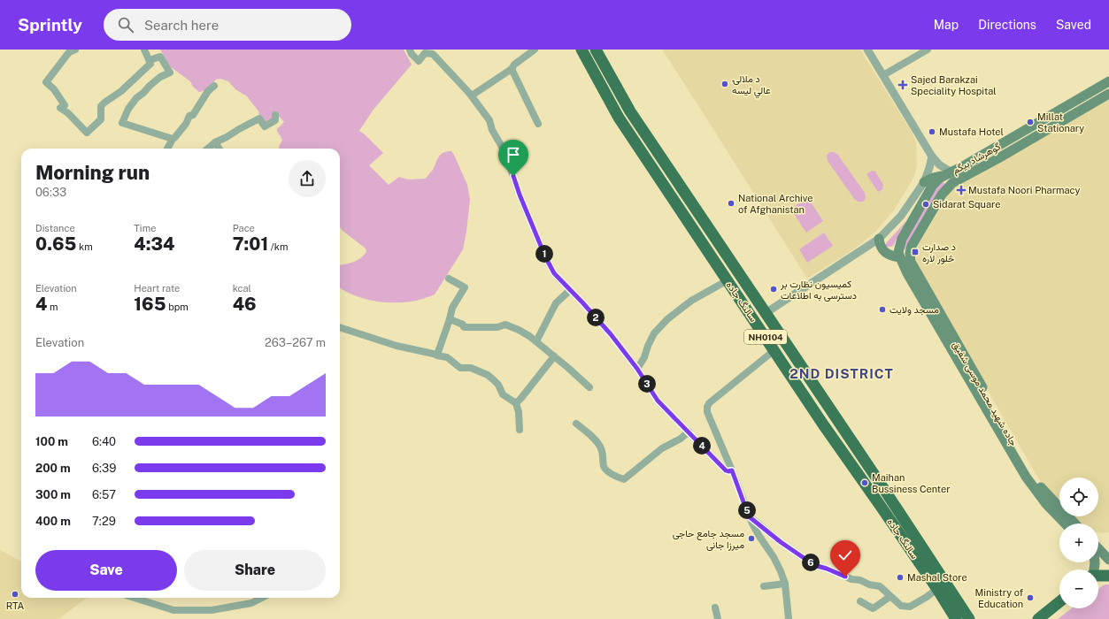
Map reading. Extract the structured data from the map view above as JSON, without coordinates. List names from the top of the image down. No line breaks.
{"streets":{"highway":["سالنگ جاده","NH0104"],"main road":["گوهرشاد بیگم","جاده شهید محمد موسی شفیق"]},"crossings":[["گوهرشاد بیگم","جاده شهید محمد موسی شفیق"]],"districts":["2ND DISTRICT"],"places":{"other":["د ملالۍ عالي لیسه","Millat Stationary","Mustafa Hotel","National Archive of Afghanistan","Sidarat Square","کمیسیون نظارت بر دسترسی به اطلاعات","مسجد ولایت","Maihan Bussiness Center","مسجد جامع حاجی میرزا جانی","Mashal Store","RTA","Ministry of Education"],"health":["Sajed Barakzai Speciality Hospital","Mustafa Noori Pharmacy"],"transit":["د صدارت څلور لاره"]},"page":{"header":"Sprintly","search":"Search here","nav":["Map","Directions","Saved"],"heading":["Morning run","06:33"],"stats":[["Distance","0.65 km"],["Time","4:34"],["Pace","7:01 /km"],["Elevation","4 m"],["Heart rate","165 bpm"],["kcal","46"]],"pins":["1","2","3","4","5","6"],"chart":["Elevation","263–267 m"],"list":[{"name":"100 m","note":"6:40"},{"name":"200 m","note":"6:39"},{"name":"300 m","note":"6:57"},{"name":"400 m","note":"7:29"}],"map_buttons":["+","−"],"buttons":["Save","Share"]}}
